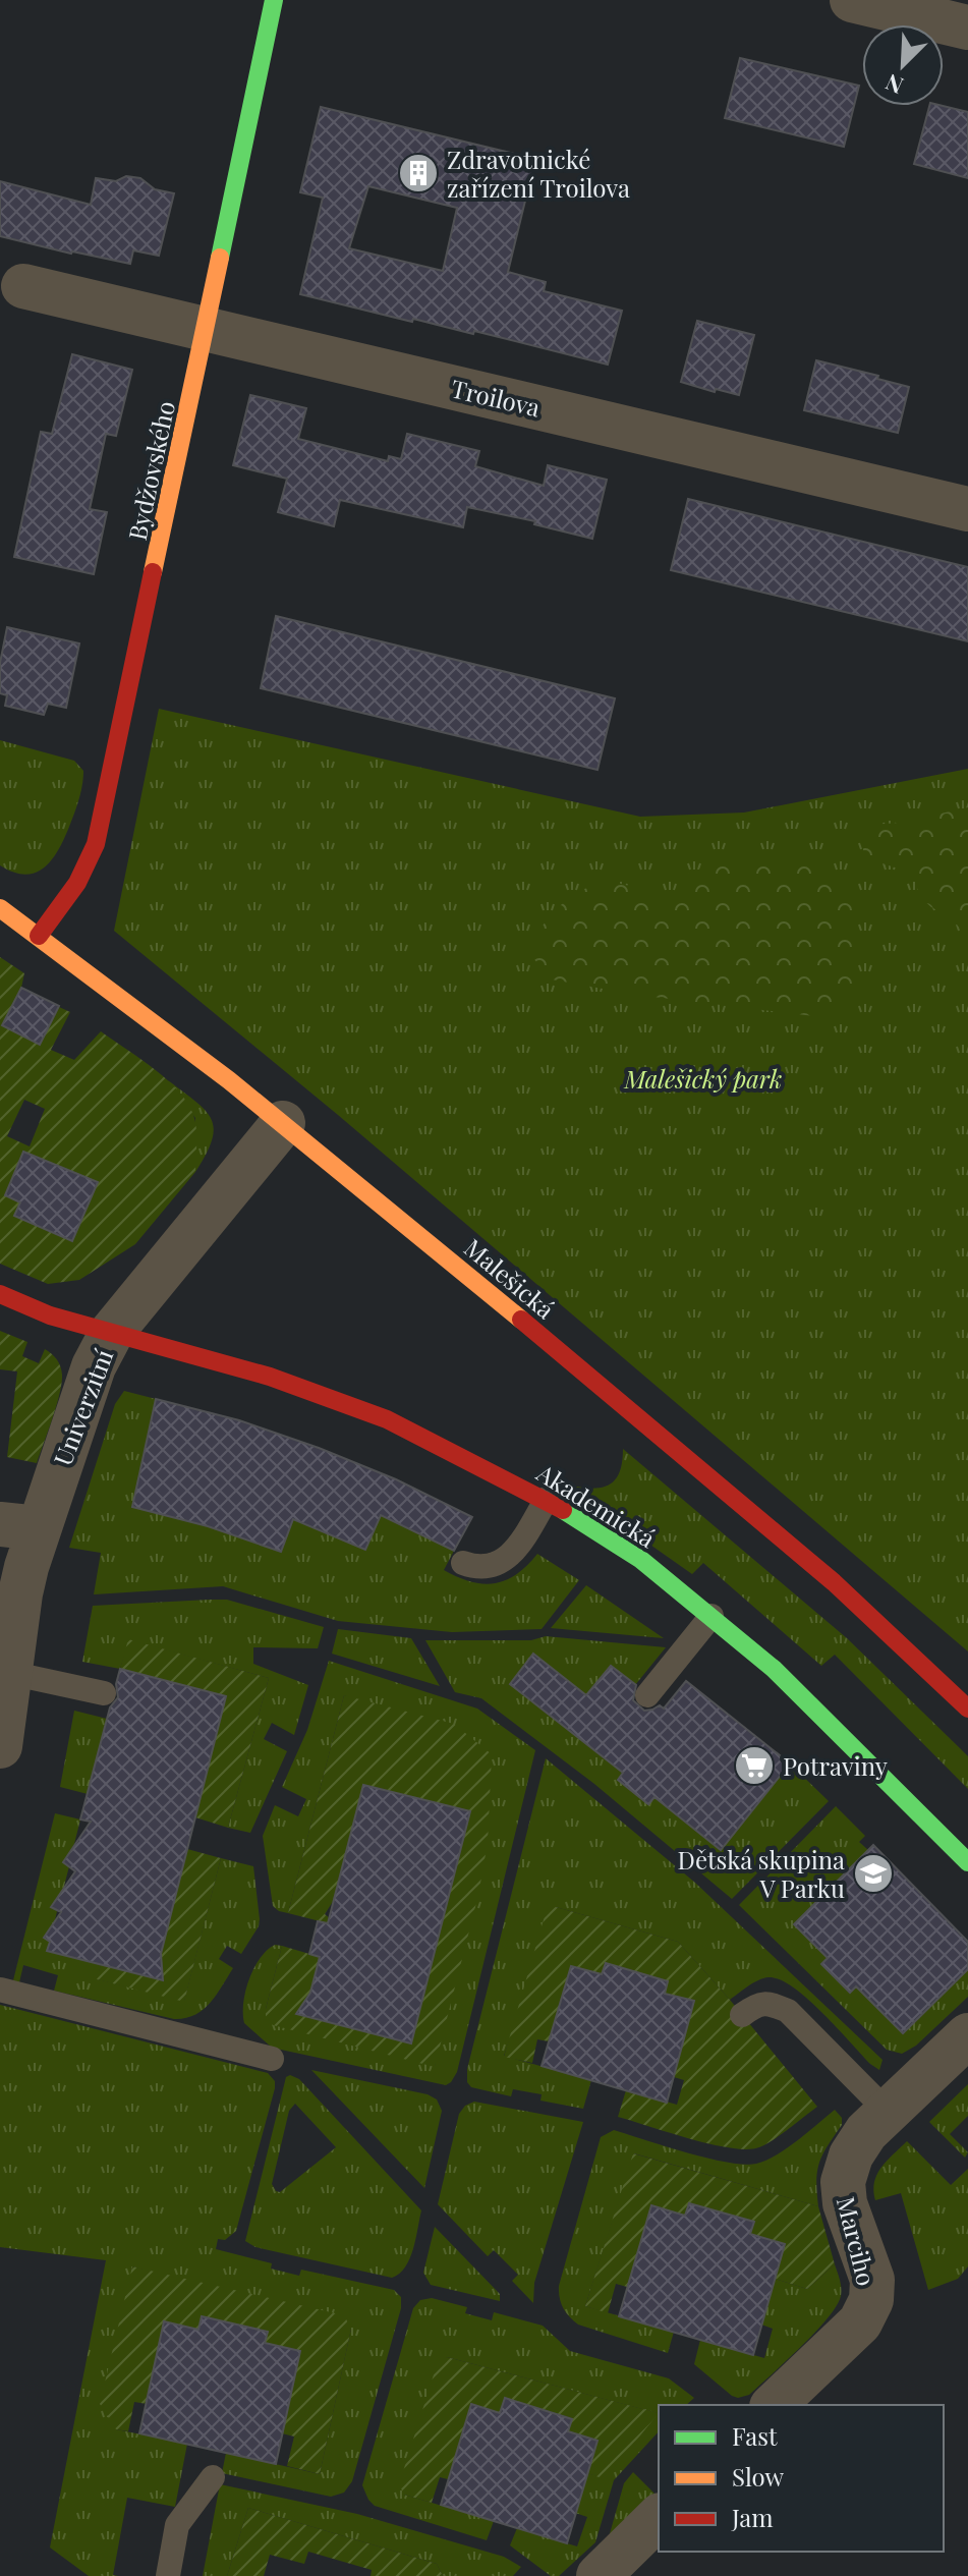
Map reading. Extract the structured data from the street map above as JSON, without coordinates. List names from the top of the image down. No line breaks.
{"streets":{"street":["Troilova","Bydžovského","Malešická","Univerzitní","Akademická","Marciho"]},"crossings":[["Troilova","Bydžovského"],["Bydžovského","Malešická"],["Malešická","Univerzitní"],["Univerzitní","Akademická"]],"parks":["Malešický park"],"places":{"building":["Zdravotnické zařízení Troilova"],"supermarket":["Potraviny"],"school or university":["Dětská skupina V Parku"]},"legend":["Fast","Slow","Jam"],"north":"bottom left"}
